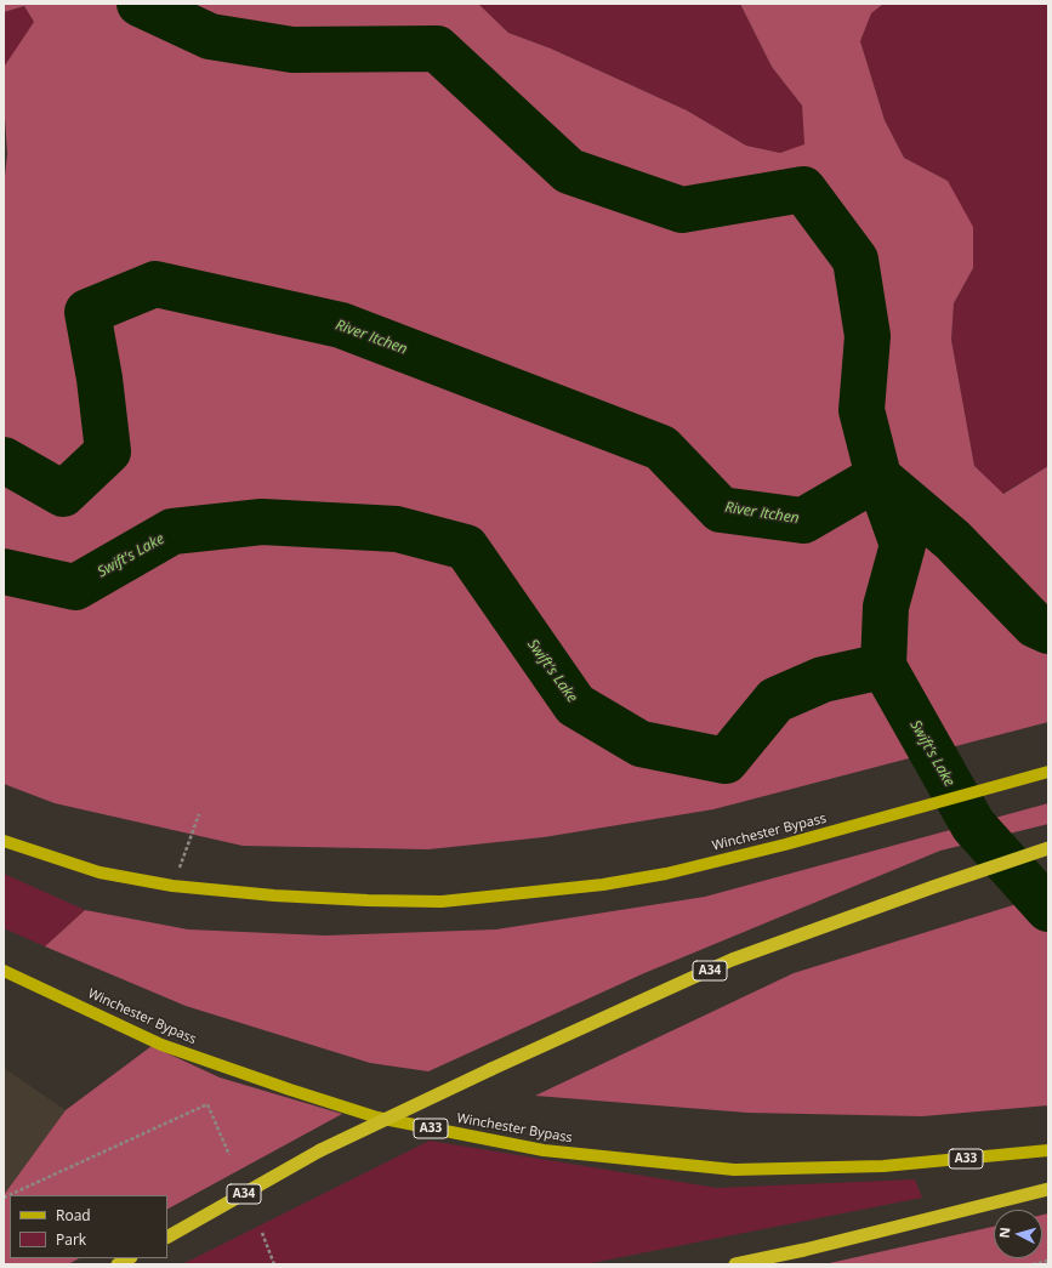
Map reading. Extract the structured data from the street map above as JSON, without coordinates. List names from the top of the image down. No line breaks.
{"streets":{"highway":["A34"],"main road":["Winchester Bypass","A33"]},"water":["River Itchen","Swift's Lake"],"legend":["Road","Park"],"north":"left"}
